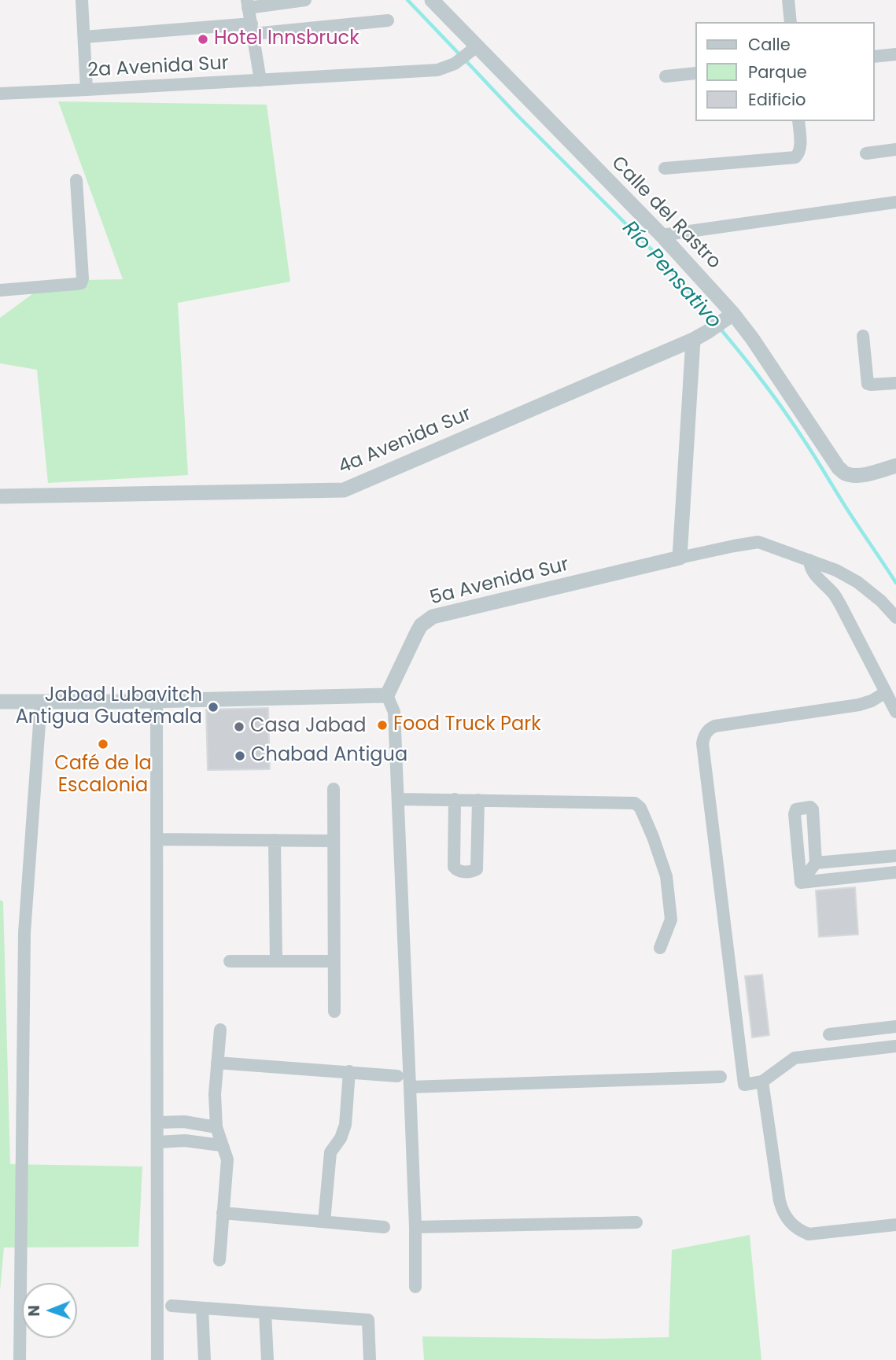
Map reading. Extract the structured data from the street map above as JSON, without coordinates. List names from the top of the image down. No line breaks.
{"streets":{"street":["2a Avenida Sur","Calle del Rastro","4a Avenida Sur","5a Avenida Sur"]},"crossings":[["2a Avenida Sur","Calle del Rastro"],["Calle del Rastro","4a Avenida Sur"]],"water":["Río Pensativo"],"places":["Hotel Innsbruck","Jabad Lubavitch Antigua Guatemala","Food Truck Park","Casa Jabad","Café de la Escalonia","Chabad Antigua"],"legend":["Calle","Parque","Edificio"],"north":"left"}
